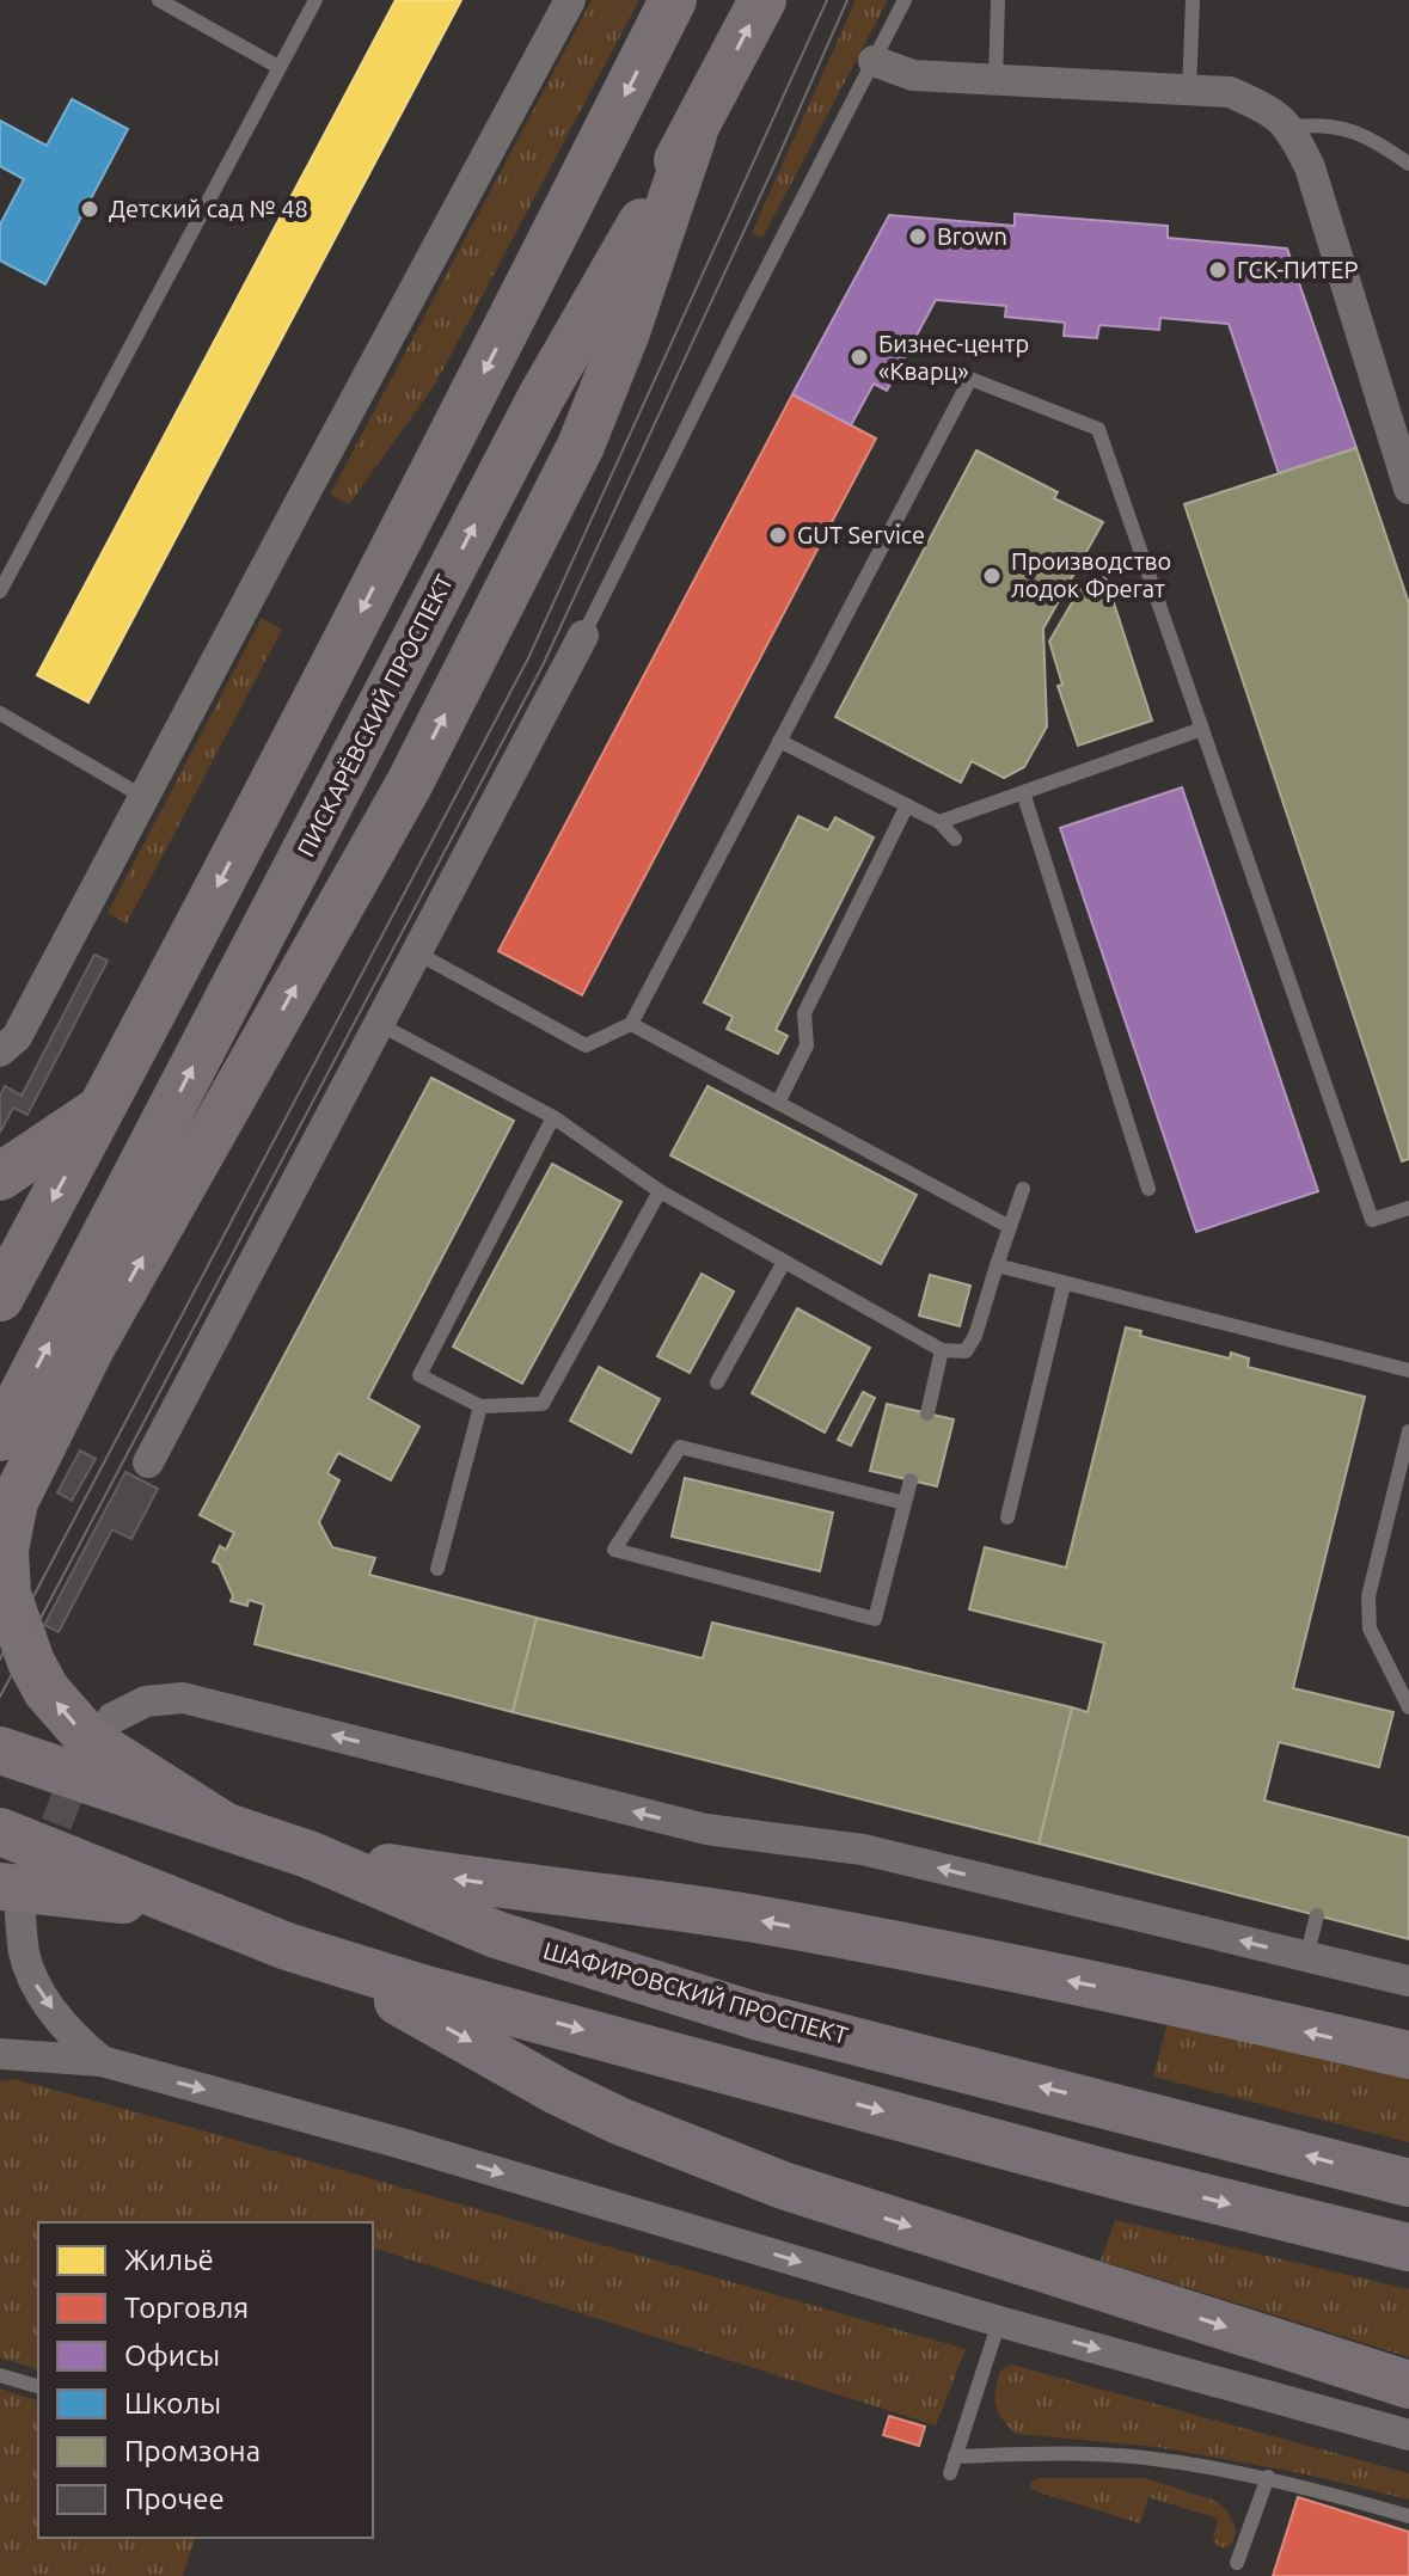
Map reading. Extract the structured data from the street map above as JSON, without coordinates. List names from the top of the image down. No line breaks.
{"streets":{"main road":["ПИСКАРЁВСКИЙ ПРОСПЕКТ","ШАФИРОВСКИЙ ПРОСПЕКТ"]},"places":["Детский сад № 48","Brown","ГСК-ПИТЕР","Бизнес-центр «Кварц»","GUT Service","Производство лодок Фрегат"],"legend":["Жильё","Торговля","Офисы","Школы","Промзона","Прочее"]}
